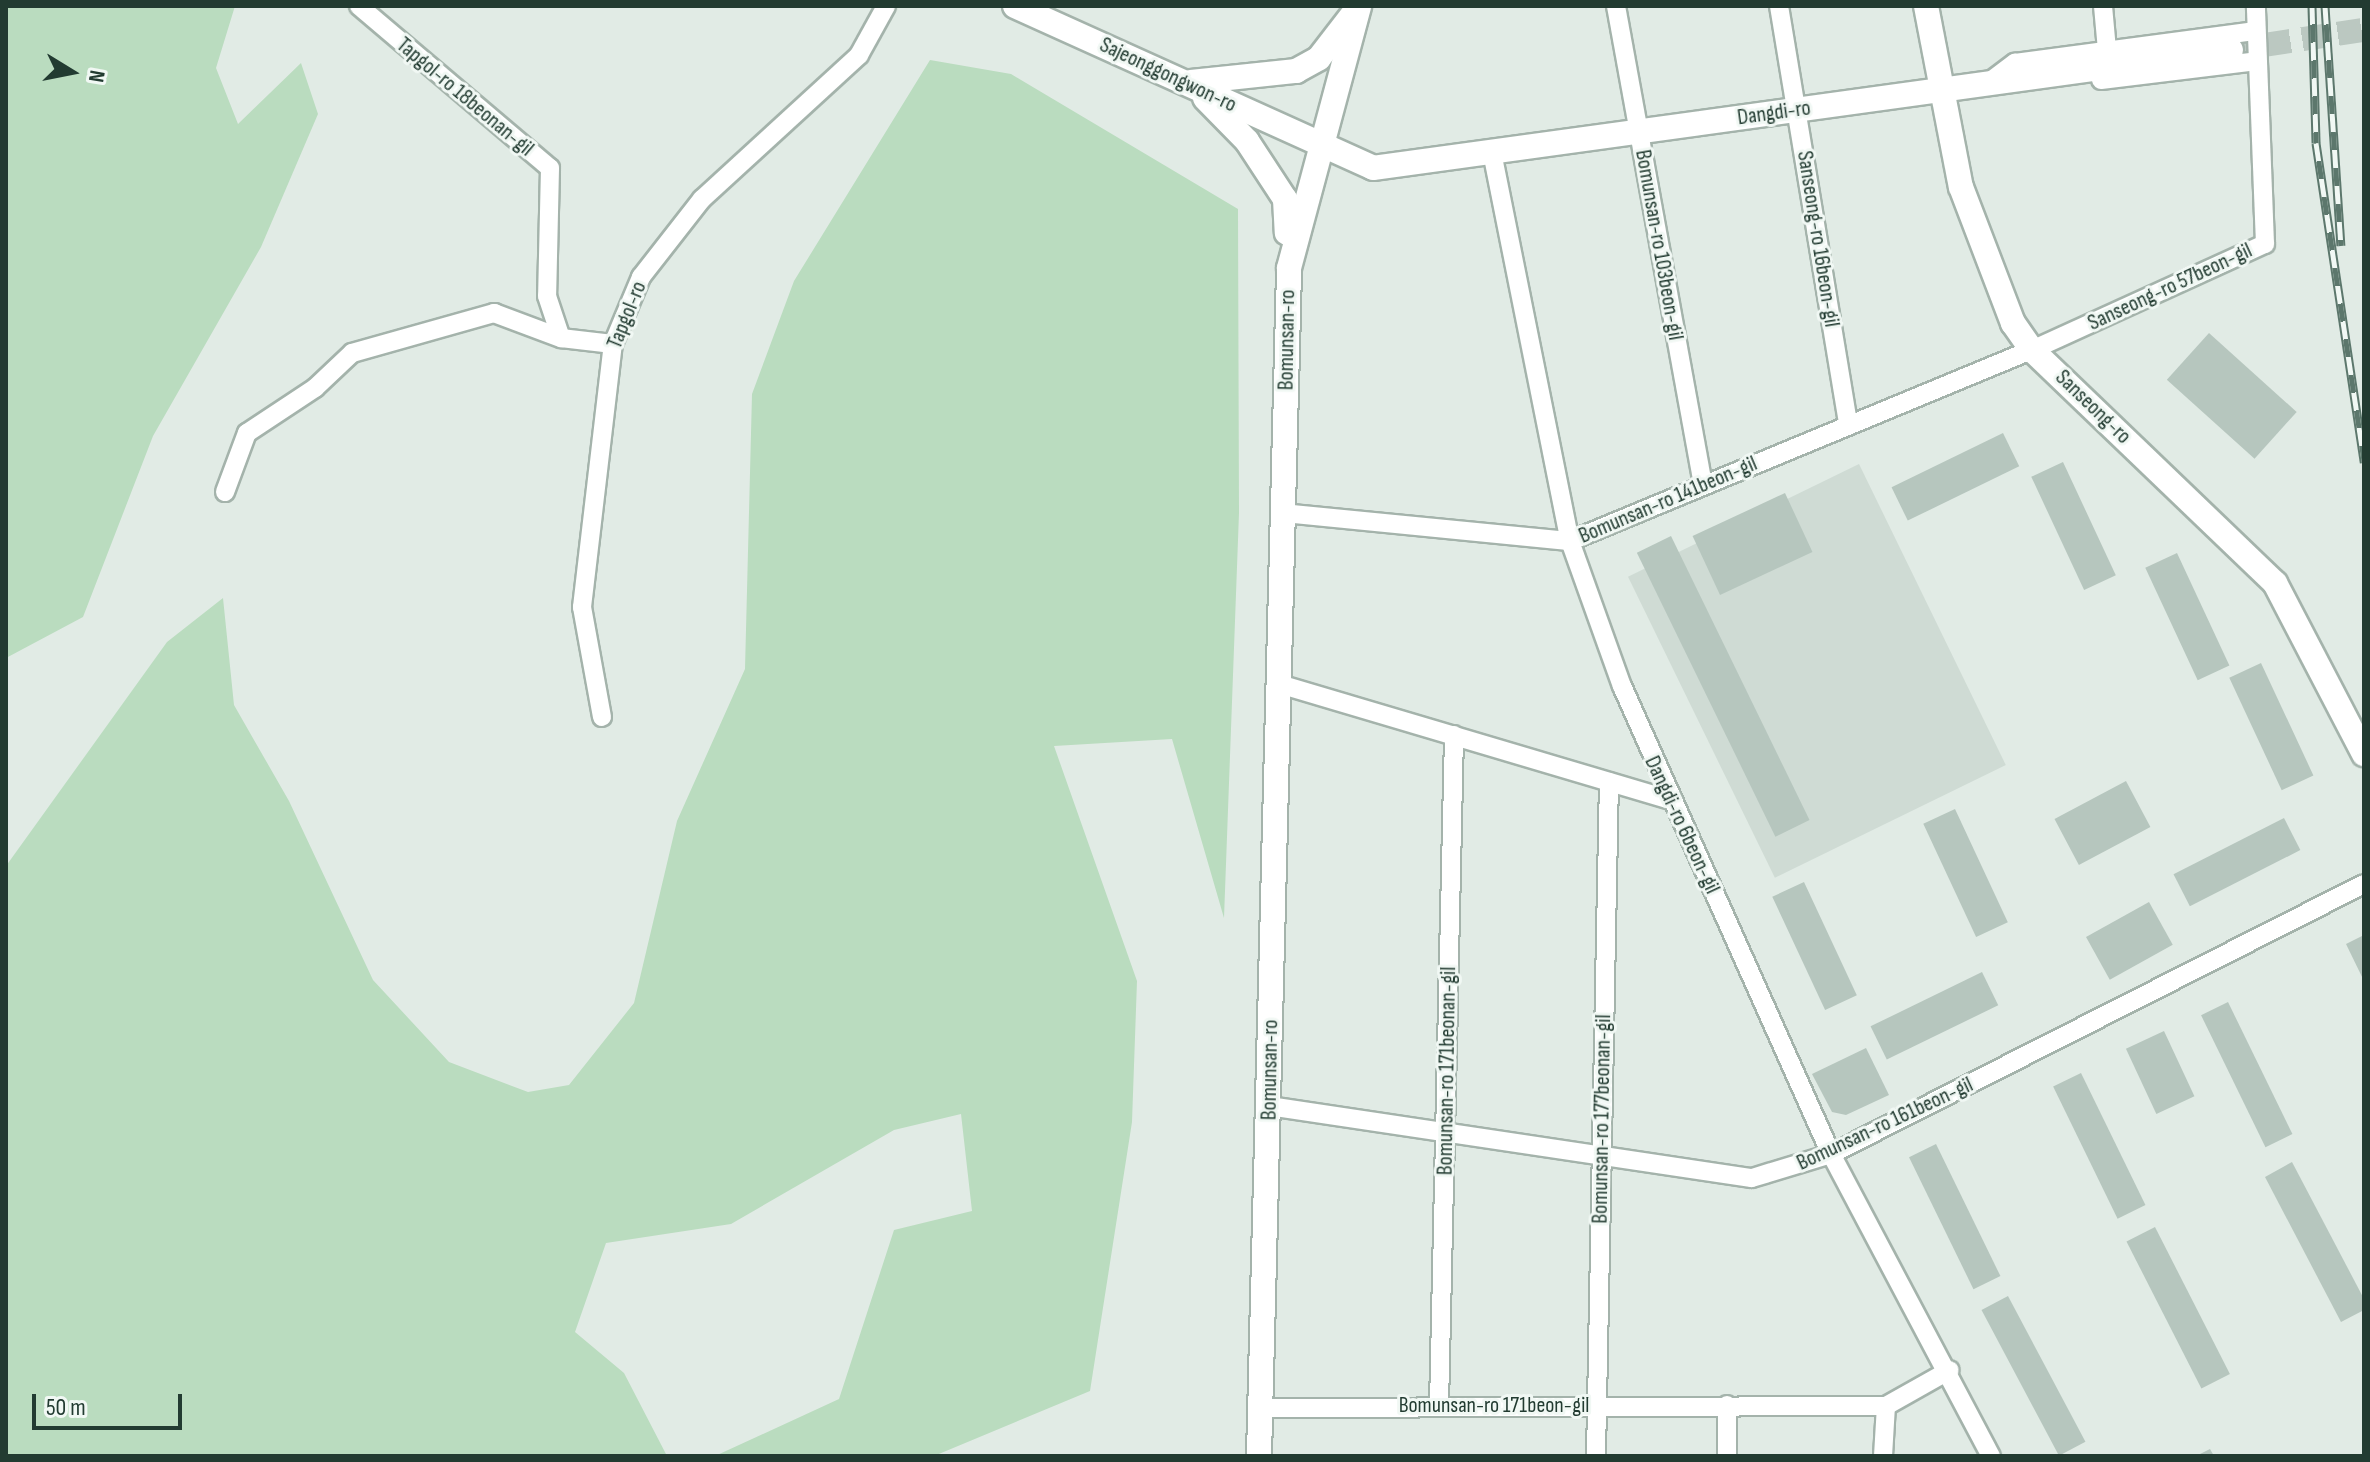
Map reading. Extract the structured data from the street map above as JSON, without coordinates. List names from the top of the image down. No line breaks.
{"streets":{"main road":["Sajeonggongwon-ro","Dangdi-ro","Bomunsan-ro","Sanseong-ro"],"street":["Tapgol-ro 18beonan-gil","Sanseong-ro 16beon-gil","Bomunsan-ro 103beon-gil","Sanseong-ro 57beon-gil","Tapgol-ro","Bomunsan-ro 141beon-gil","Dangdi-ro 6beon-gil","Bomunsan-ro 171beonan-gil","Bomunsan-ro 177beonan-gil","Bomunsan-ro 161beon-gil","Bomunsan-ro 171beon-gil"]},"crossings":[["Sajeonggongwon-ro","Dangdi-ro"],["Sajeonggongwon-ro","Bomunsan-ro"],["Dangdi-ro","Sanseong-ro 16beon-gil"],["Dangdi-ro","Bomunsan-ro 103beon-gil"],["Dangdi-ro","Bomunsan-ro"],["Dangdi-ro","Sanseong-ro"],["Dangdi-ro","Dangdi-ro 6beon-gil"],["Sanseong-ro 16beon-gil","Bomunsan-ro 141beon-gil"],["Bomunsan-ro 103beon-gil","Bomunsan-ro 141beon-gil"],["Sanseong-ro 57beon-gil","Sanseong-ro"],["Sanseong-ro 57beon-gil","Bomunsan-ro 141beon-gil"],["Bomunsan-ro","Bomunsan-ro 141beon-gil"],["Bomunsan-ro","Bomunsan-ro 161beon-gil"],["Bomunsan-ro","Bomunsan-ro 171beon-gil"],["Sanseong-ro","Bomunsan-ro 141beon-gil"],["Bomunsan-ro 141beon-gil","Dangdi-ro 6beon-gil"],["Dangdi-ro 6beon-gil","Bomunsan-ro 161beon-gil"],["Dangdi-ro 6beon-gil","Bomunsan-ro 171beon-gil"],["Bomunsan-ro 171beonan-gil","Bomunsan-ro 161beon-gil"],["Bomunsan-ro 171beonan-gil","Bomunsan-ro 171beon-gil"],["Bomunsan-ro 177beonan-gil","Bomunsan-ro 161beon-gil"],["Bomunsan-ro 177beonan-gil","Bomunsan-ro 171beon-gil"]],"scale_bar":"50 m","north":"right"}
